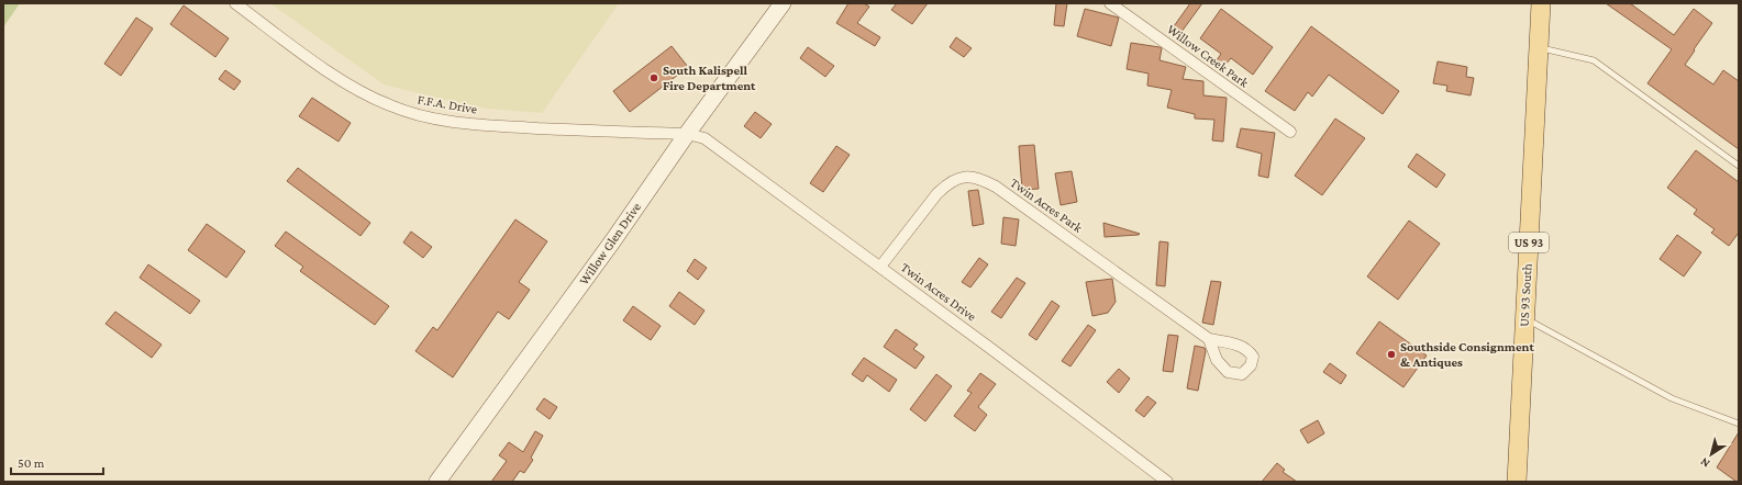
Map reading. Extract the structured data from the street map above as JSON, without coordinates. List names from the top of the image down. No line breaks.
{"streets":{"main road":["US 93","Willow Glen Drive","US 93 South"],"street":["Willow Creek Park","F.F.A. Drive","Twin Acres Park","Twin Acres Drive"]},"crossings":[["F.F.A. Drive","Willow Glen Drive"],["F.F.A. Drive","Twin Acres Drive"],["Twin Acres Park","Twin Acres Drive"],["Willow Glen Drive","Twin Acres Drive"]],"places":["South Kalispell Fire Department","Southside Consignment & Antiques"],"scale_bar":"50 m","north":"bottom left"}
